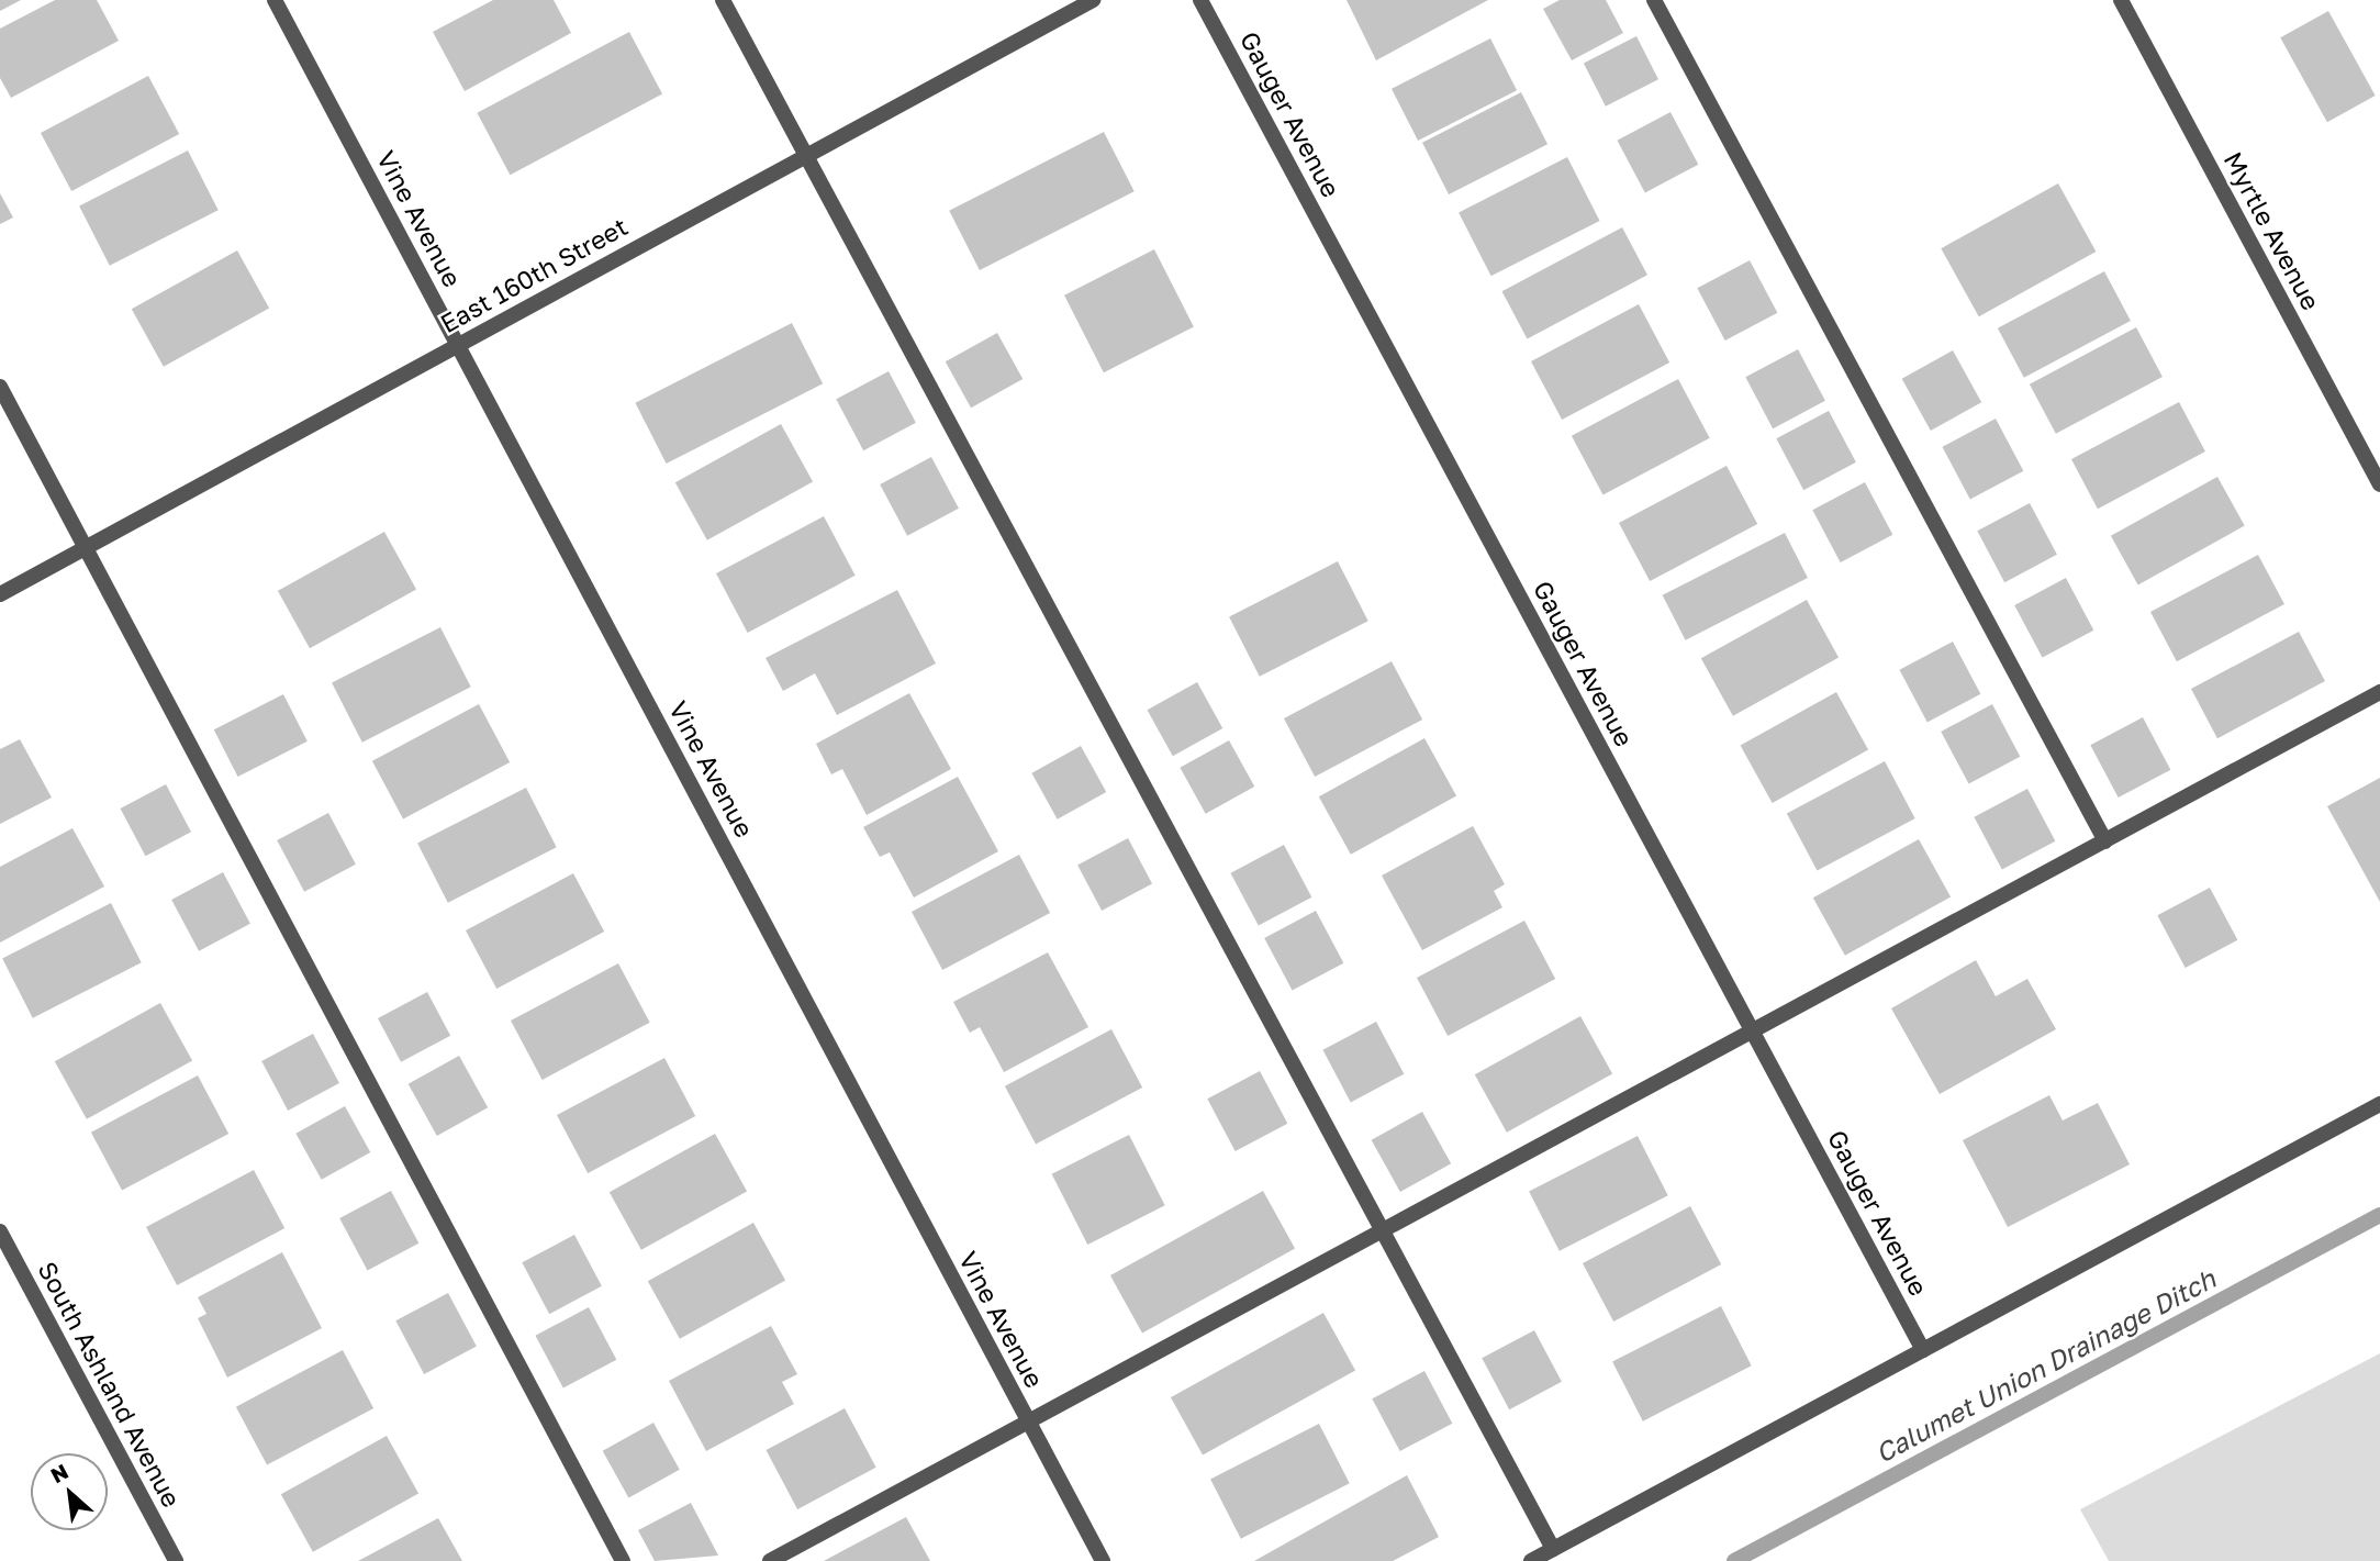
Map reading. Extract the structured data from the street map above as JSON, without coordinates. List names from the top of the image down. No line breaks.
{"streets":{"street":["Gauger Avenue","Vine Avenue","Myrtle Avenue","East 160th Street","South Ashland Avenue"]},"crossings":[["Vine Avenue","East 160th Street"]],"water":["Calumet Union Drainage Ditch"],"north":"top left"}
